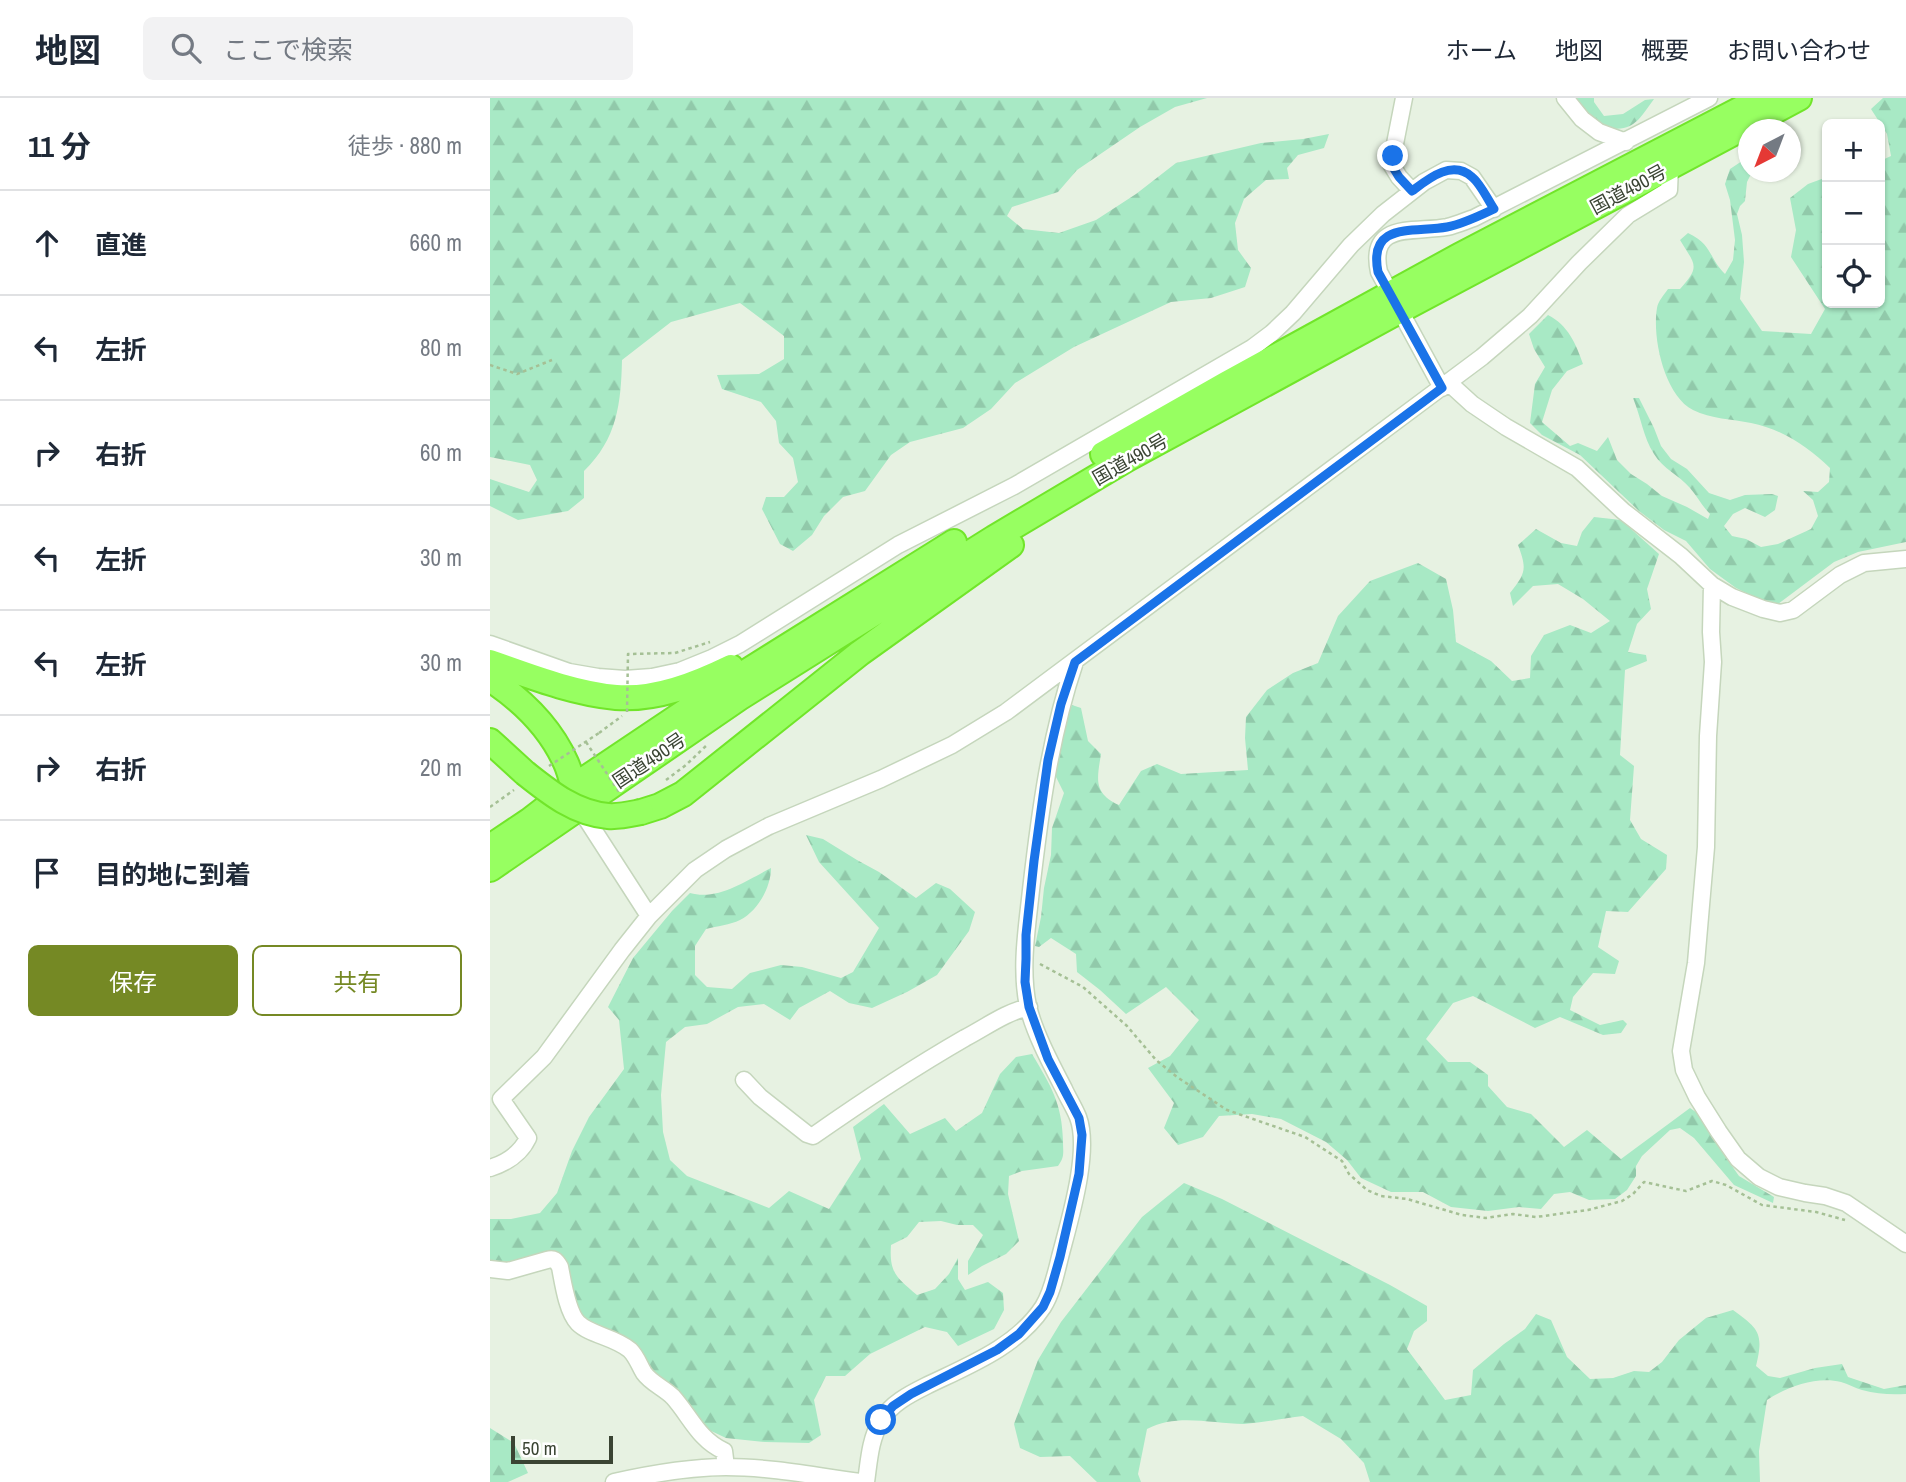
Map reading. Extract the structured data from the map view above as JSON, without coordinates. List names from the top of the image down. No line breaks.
{"streets":{"highway":["国道490号"]},"scale_bar":"50 m","north":"bottom left","page":{"header":"地図","search":"ここで検索","nav":["ホーム","地図","概要","お問い合わせ"],"heading":["11 分","徒歩 · 880 m"],"map_buttons":["+","−"],"list":[["直進","660 m"],["左折","80 m"],["右折","60 m"],["左折","30 m"],["左折","30 m"],["右折","20 m"],"目的地に到着"],"buttons":["保存","共有"],"scale":"50 m"}}
